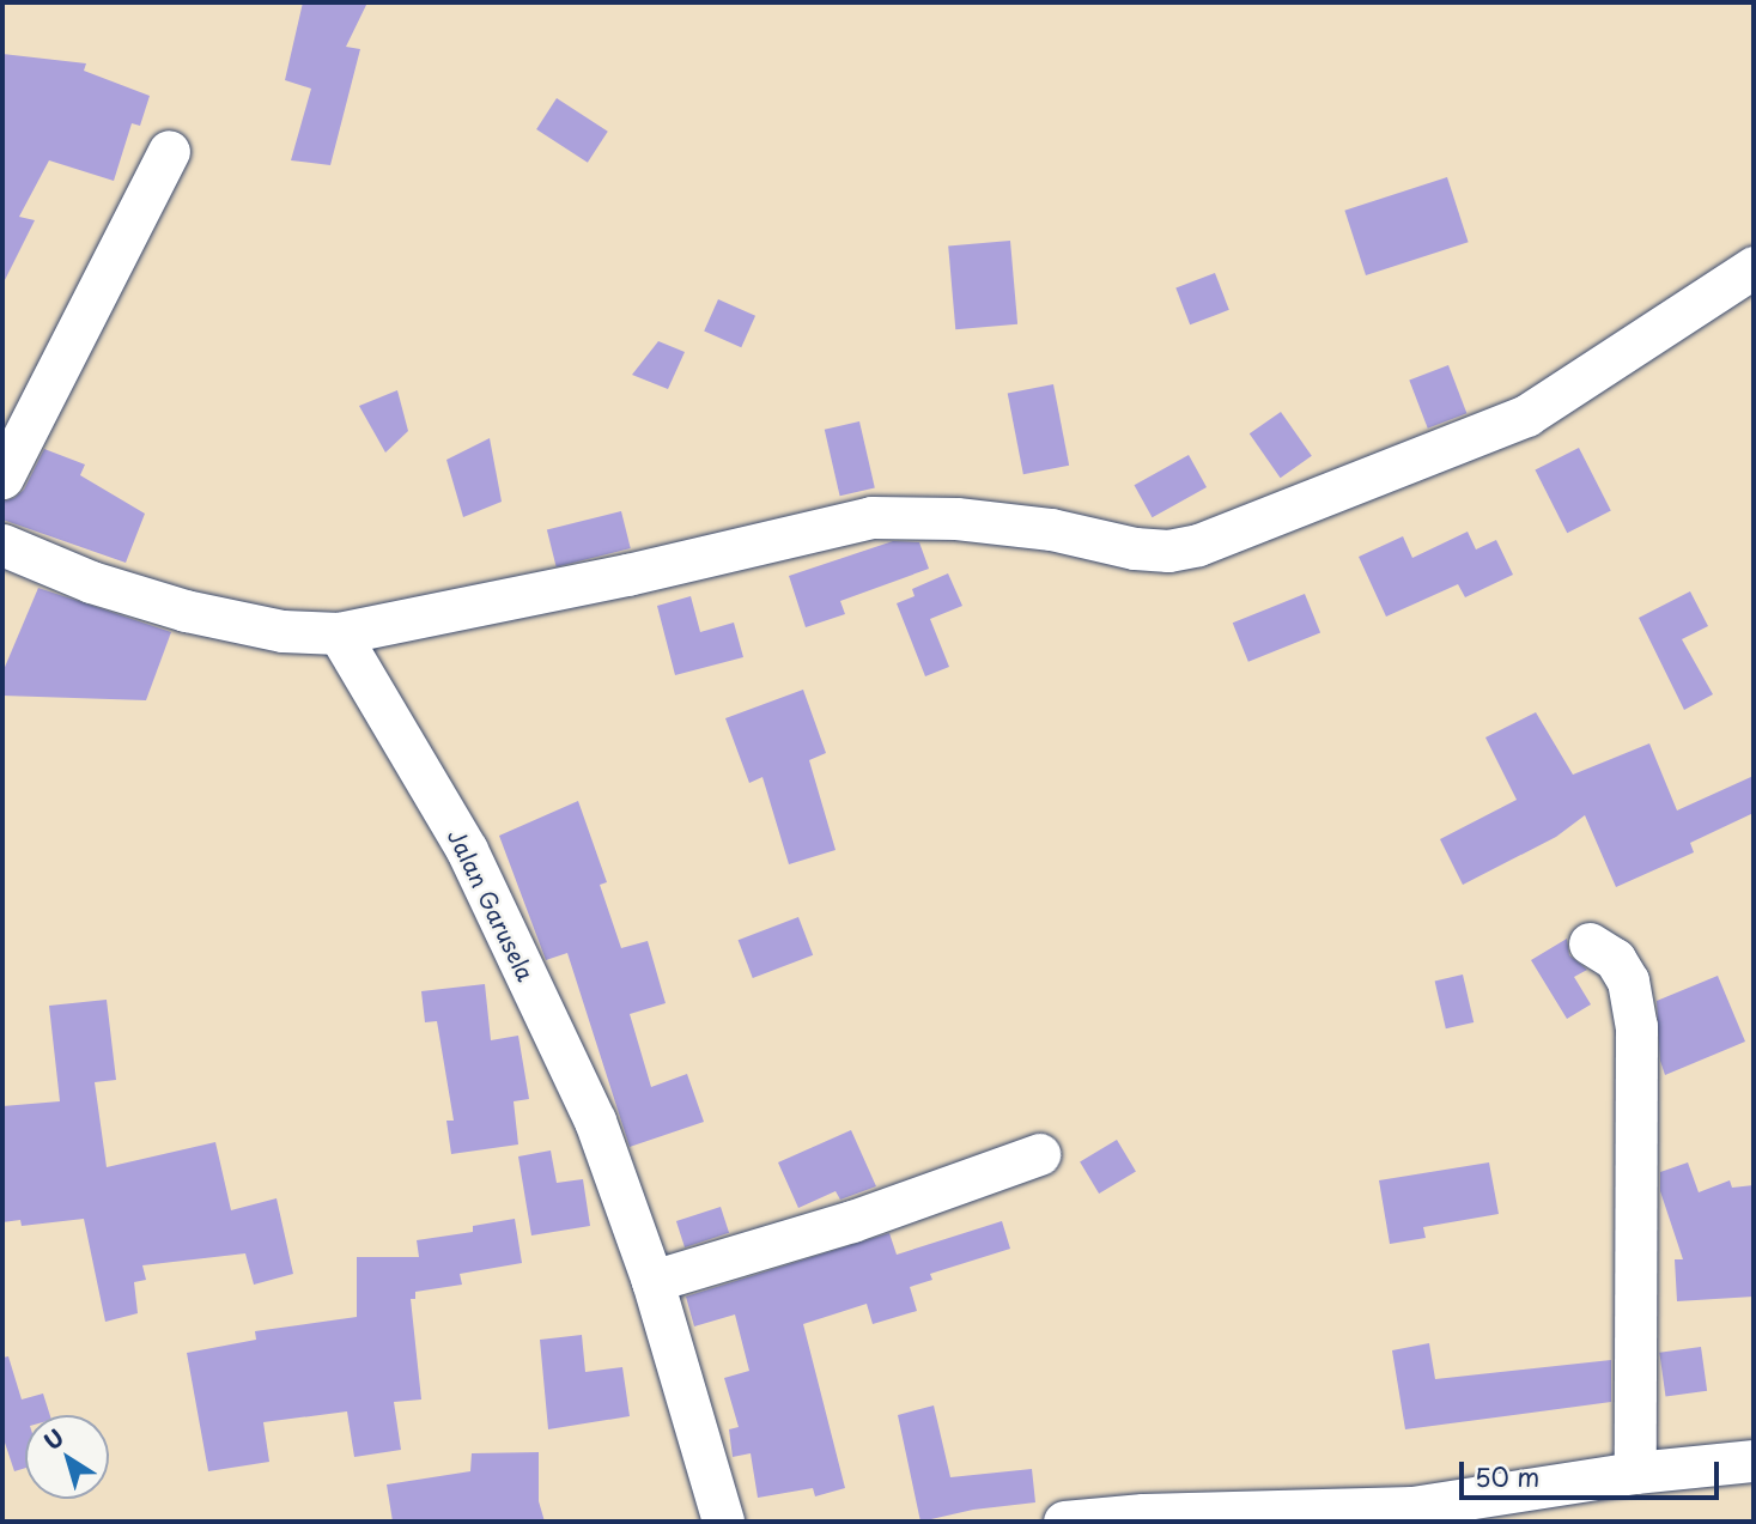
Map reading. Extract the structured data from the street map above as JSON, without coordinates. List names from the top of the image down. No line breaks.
{"streets":{"street":["Jalan Garusela"]},"scale_bar":"50 m","north":"top left"}
